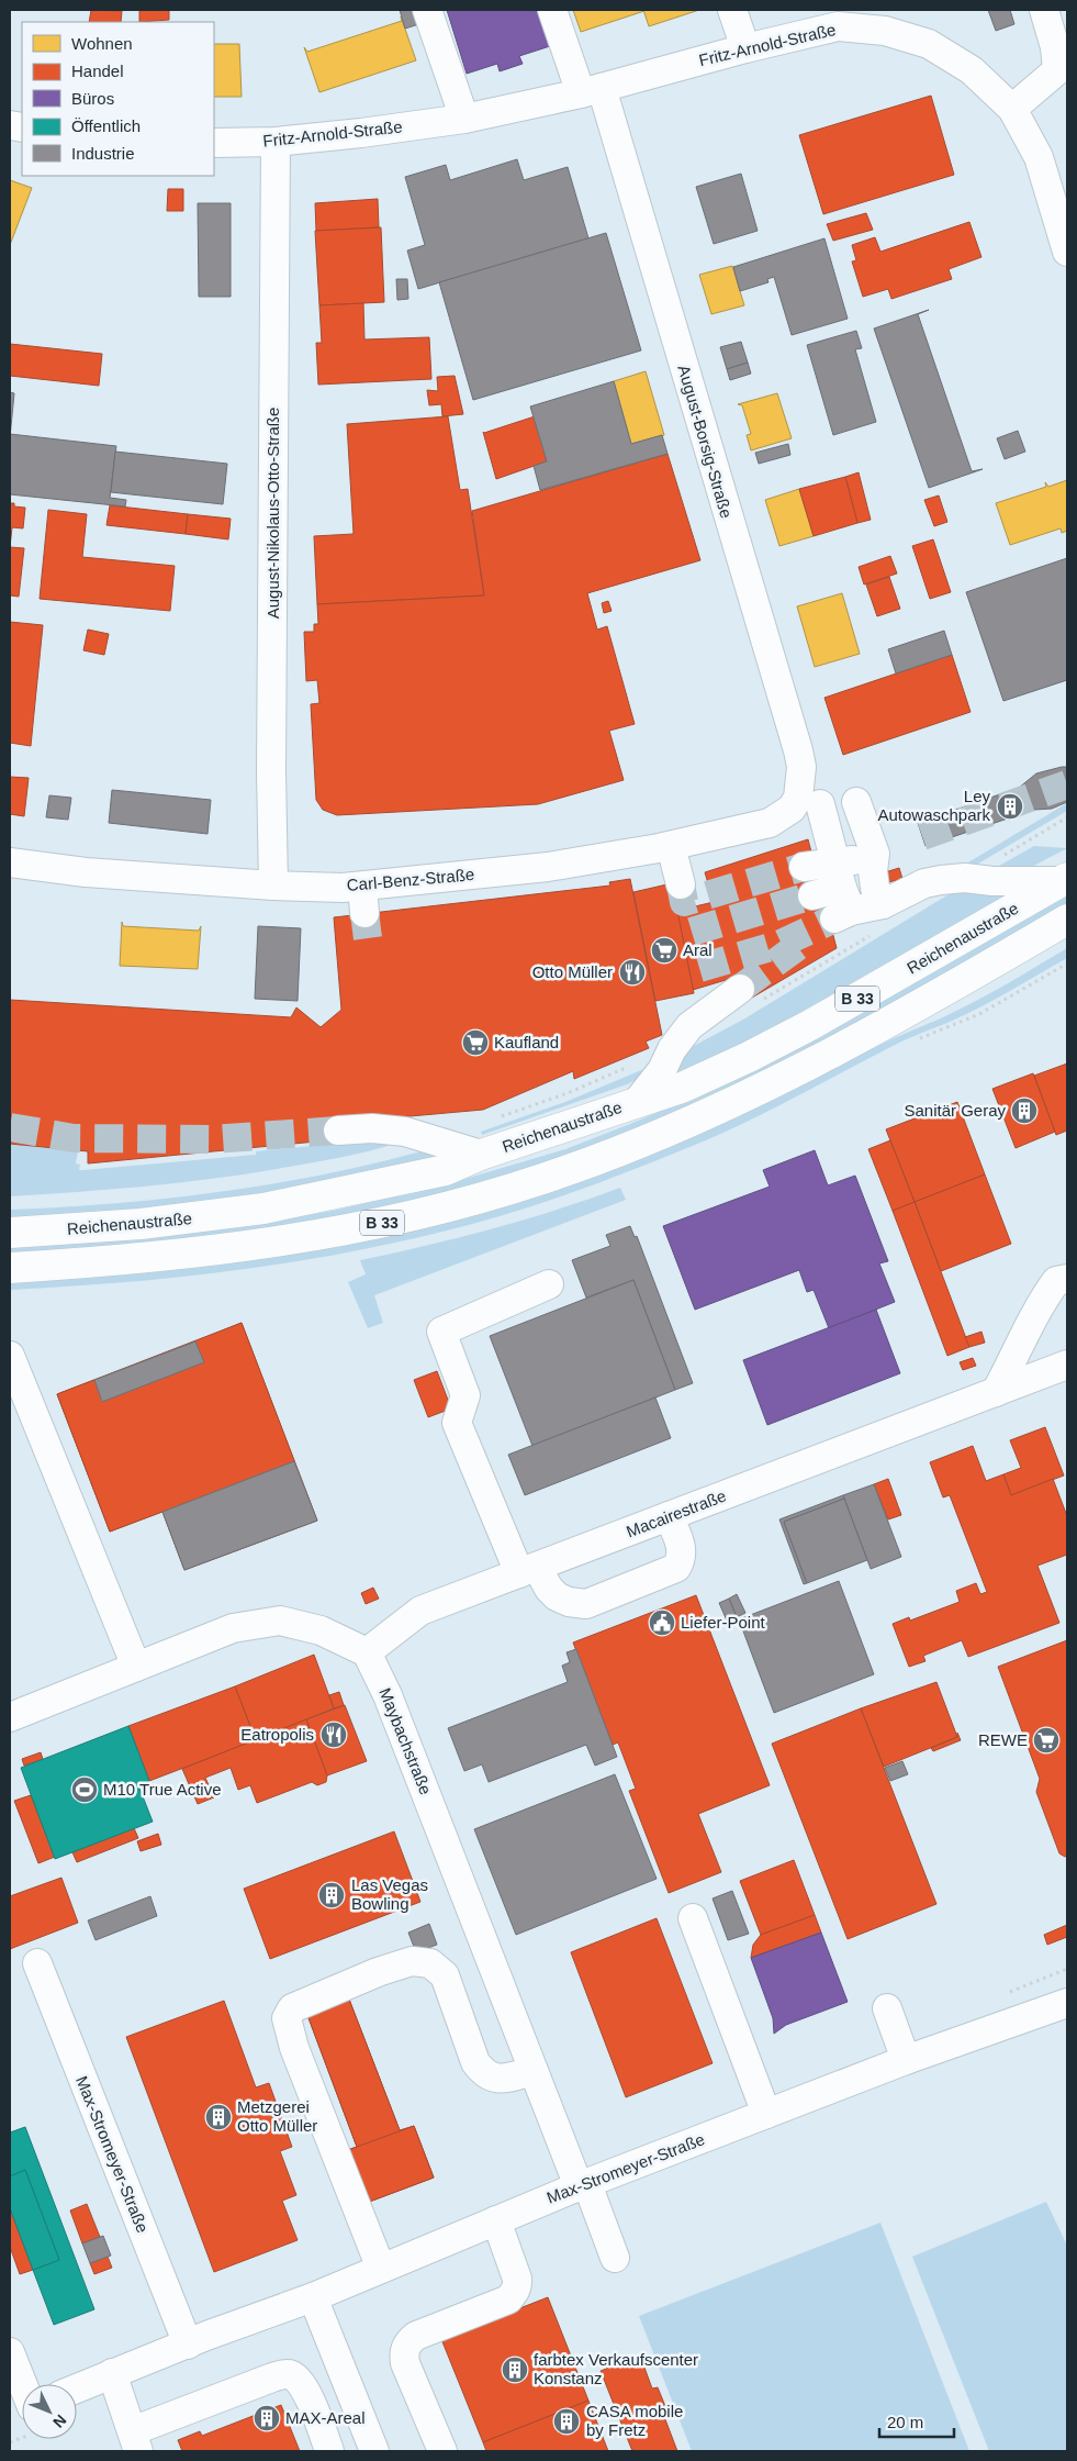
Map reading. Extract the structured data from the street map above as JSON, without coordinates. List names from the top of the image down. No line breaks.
{"streets":{"main road":["Reichenaustraße","B 33"],"street":["Fritz-Arnold-Straße","August-Borsig-Straße","August-Nikolaus-Otto-Straße","Carl-Benz-Straße","Macairestraße","Maybachstraße","Max-Stromeyer-Straße"]},"crossings":[["Fritz-Arnold-Straße","August-Borsig-Straße"],["Fritz-Arnold-Straße","August-Nikolaus-Otto-Straße"],["August-Borsig-Straße","Carl-Benz-Straße"],["August-Nikolaus-Otto-Straße","Carl-Benz-Straße"],["Macairestraße","Maybachstraße"],["Maybachstraße","Max-Stromeyer-Straße"]],"places":{"building":["Ley Autowaschpark","Sanitär Geray","Las Vegas Bowling","Metzgerei Otto Müller","farbtex Verkaufscenter Konstanz","MAX-Areal","CASA mobile by Fretz"],"supermarket":["Aral","Kaufland","REWE"],"restaurant":["Otto Müller","Eatropolis"],"public building":["Liefer-Point"],"sports":["M10 True Active"]},"legend":["Wohnen","Handel","Büros","Öffentlich","Industrie"],"scale_bar":"20 m","north":"bottom right"}
